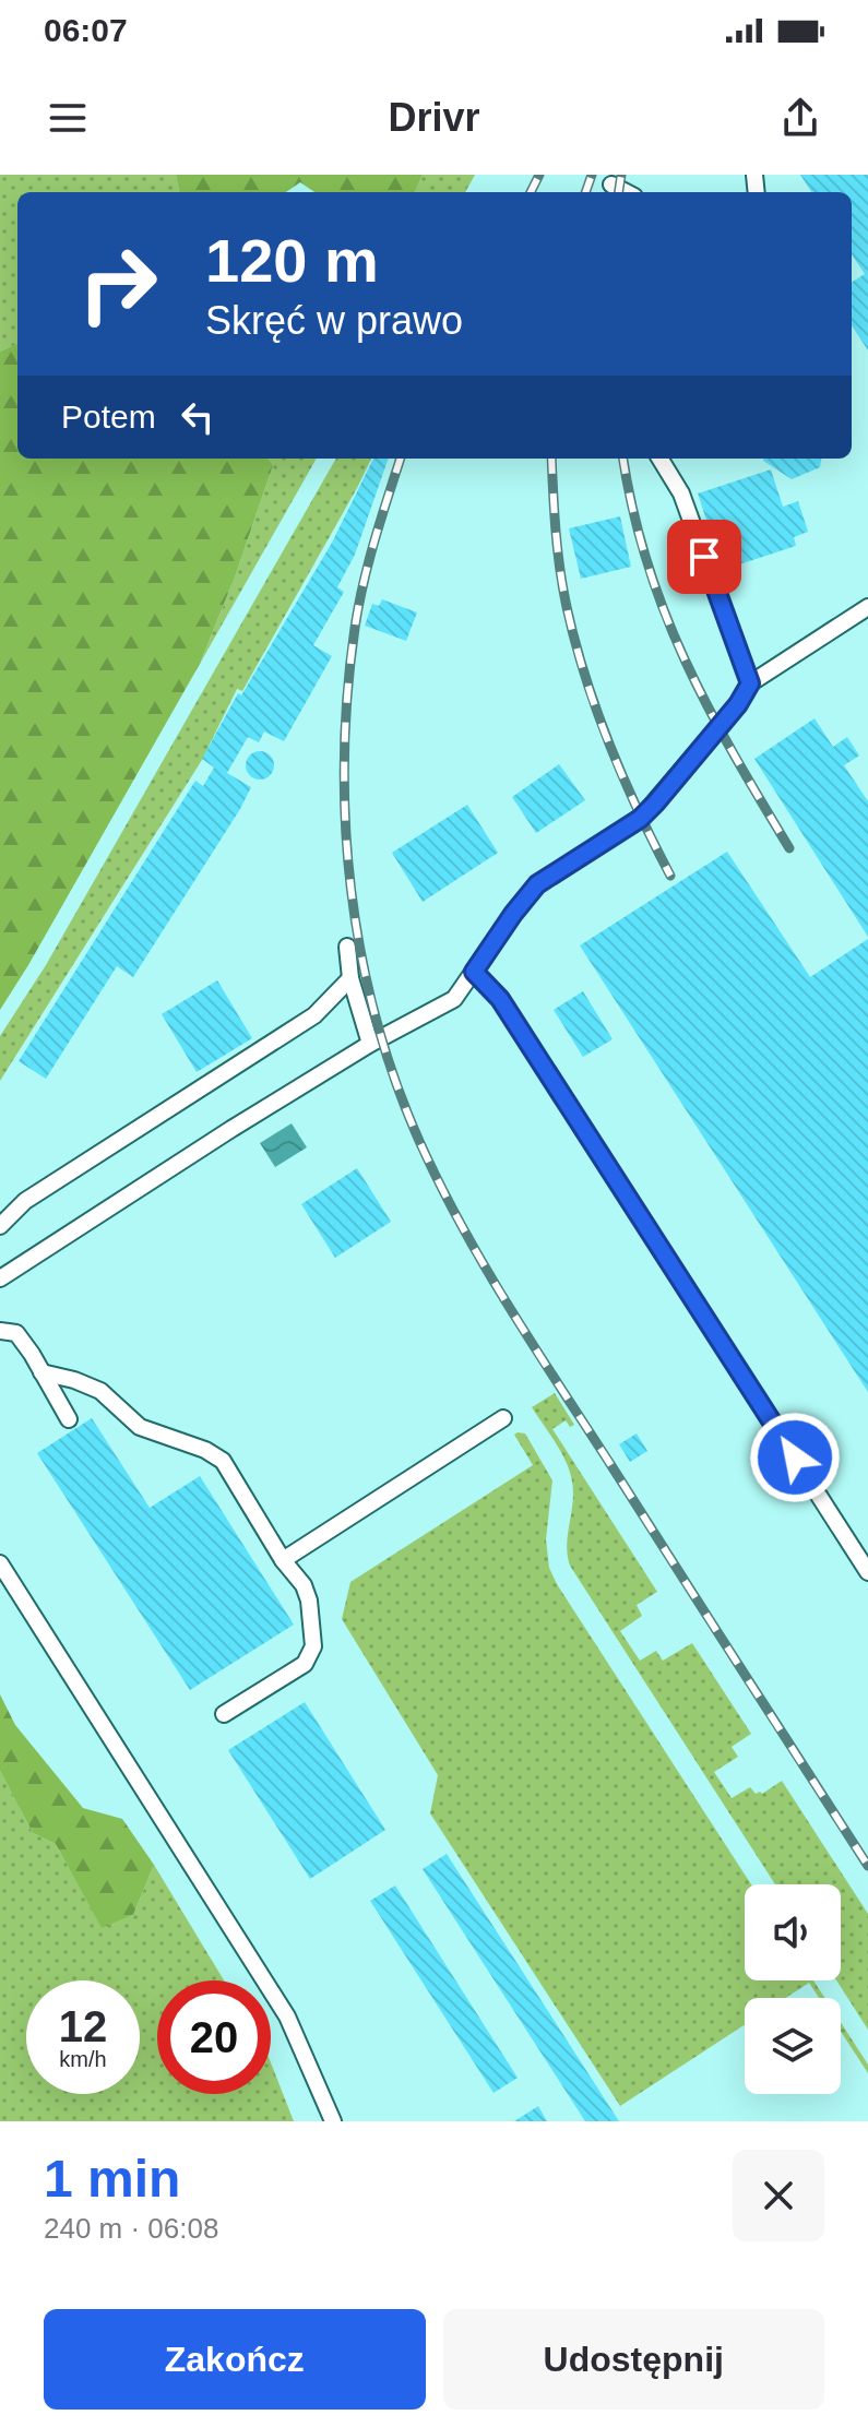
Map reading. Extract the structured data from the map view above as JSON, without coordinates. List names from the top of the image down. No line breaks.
{"page":{"status":"06:07","header":"Drivr","turn":["120 m","Skręć w prawo"],"then":"Potem","speed":"12 km/h","limit":"20","heading":["1 min","240 m · 06:08"],"buttons":["Zakończ","Udostępnij"]}}
